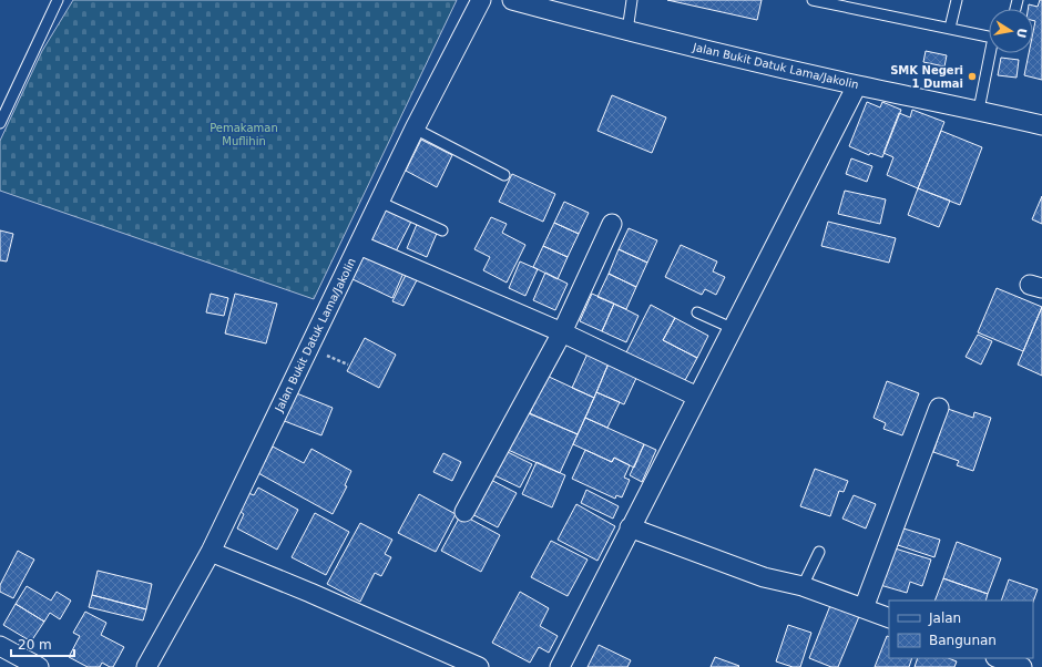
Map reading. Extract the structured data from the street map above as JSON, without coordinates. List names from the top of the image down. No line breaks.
{"streets":{"street":["Jalan Bukit Datuk Lama/Jakolin"]},"parks":["Pemakaman Muflihin"],"places":["SMK Negeri 1 Dumai"],"legend":["Jalan","Bangunan"],"scale_bar":"20 m","north":"right"}
